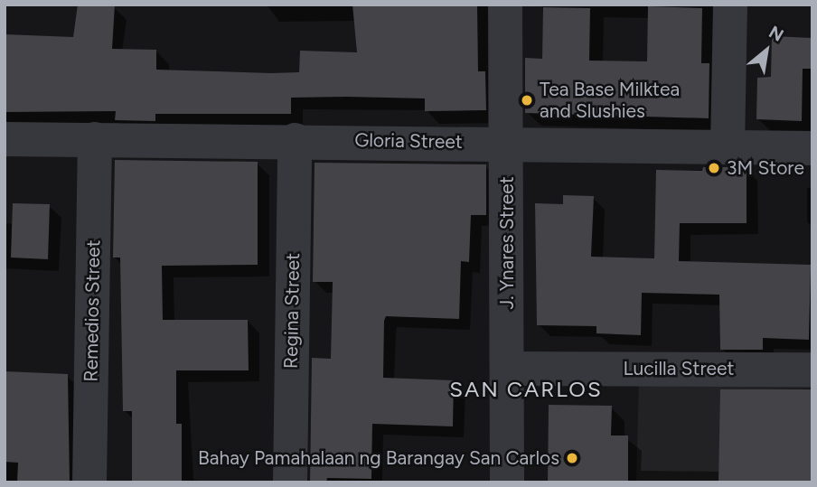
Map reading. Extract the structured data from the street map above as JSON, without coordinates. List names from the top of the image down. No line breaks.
{"streets":{"street":["Gloria Street","J. Ynares Street","Remedios Street","Regina Street","Lucilla Street"]},"crossings":[["Gloria Street","J. Ynares Street"],["Gloria Street","Remedios Street"],["Gloria Street","Regina Street"],["J. Ynares Street","Lucilla Street"]],"districts":["SAN CARLOS"],"places":["Tea Base Milktea and Slushies","3M Store","Bahay Pamahalaan ng Barangay San Carlos"],"north":"top right"}
